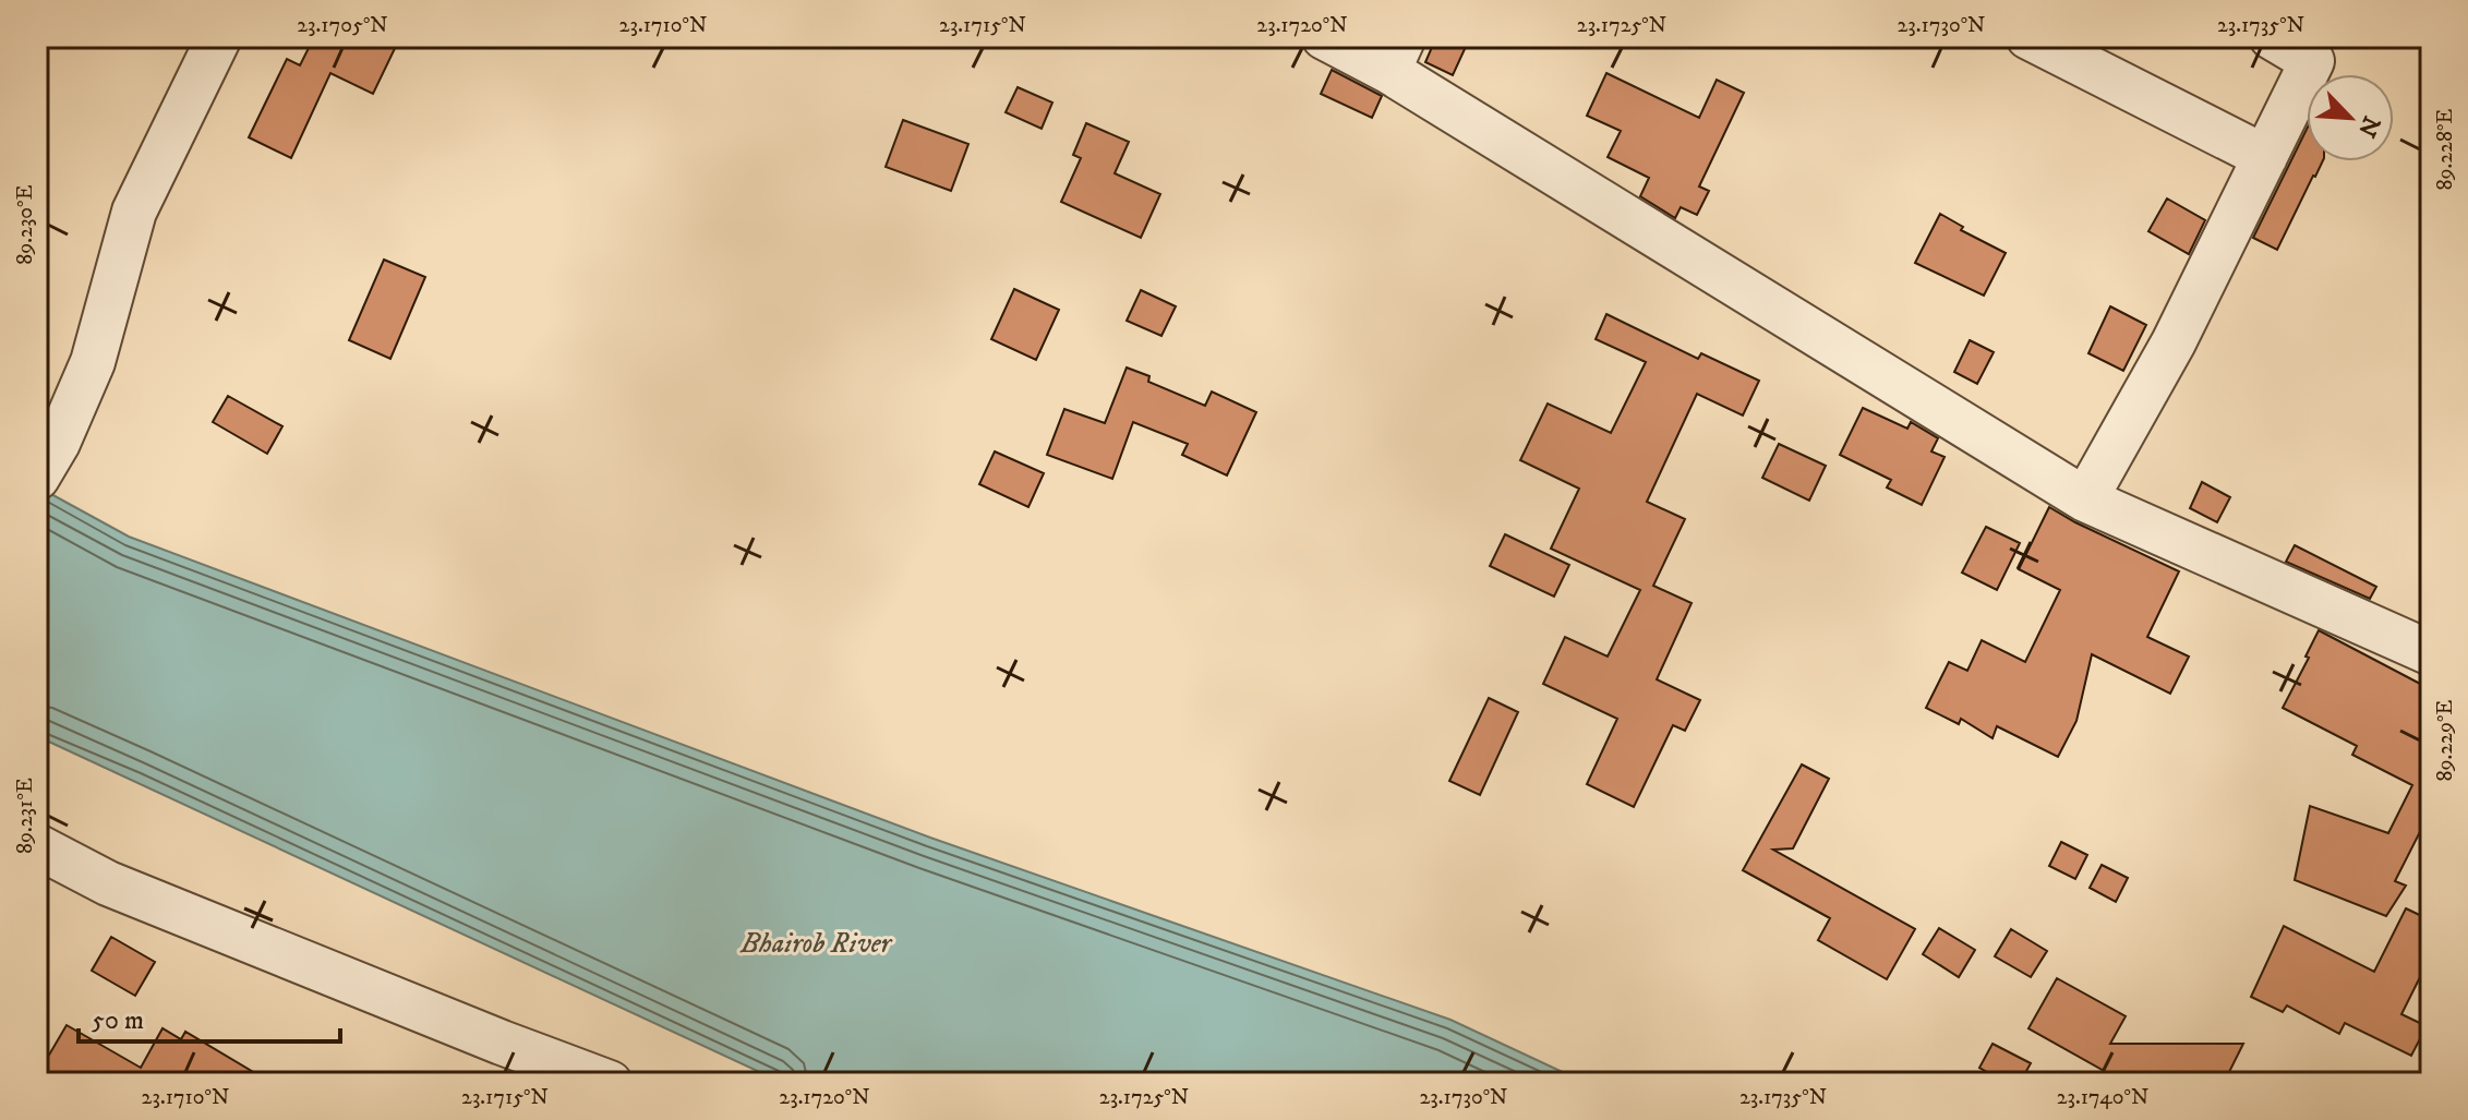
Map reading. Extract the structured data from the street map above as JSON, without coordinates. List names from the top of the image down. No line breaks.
{"water":["Bhairob River"],"scale_bar":"50 m","north":"bottom right","coordinates":["23.1705°N","23.1710°N","23.1715°N","23.1720°N","23.1725°N","23.1730°N","23.1735°N","89.228°E","89.230°E","89.229°E","89.231°E","23.1740°N"]}
